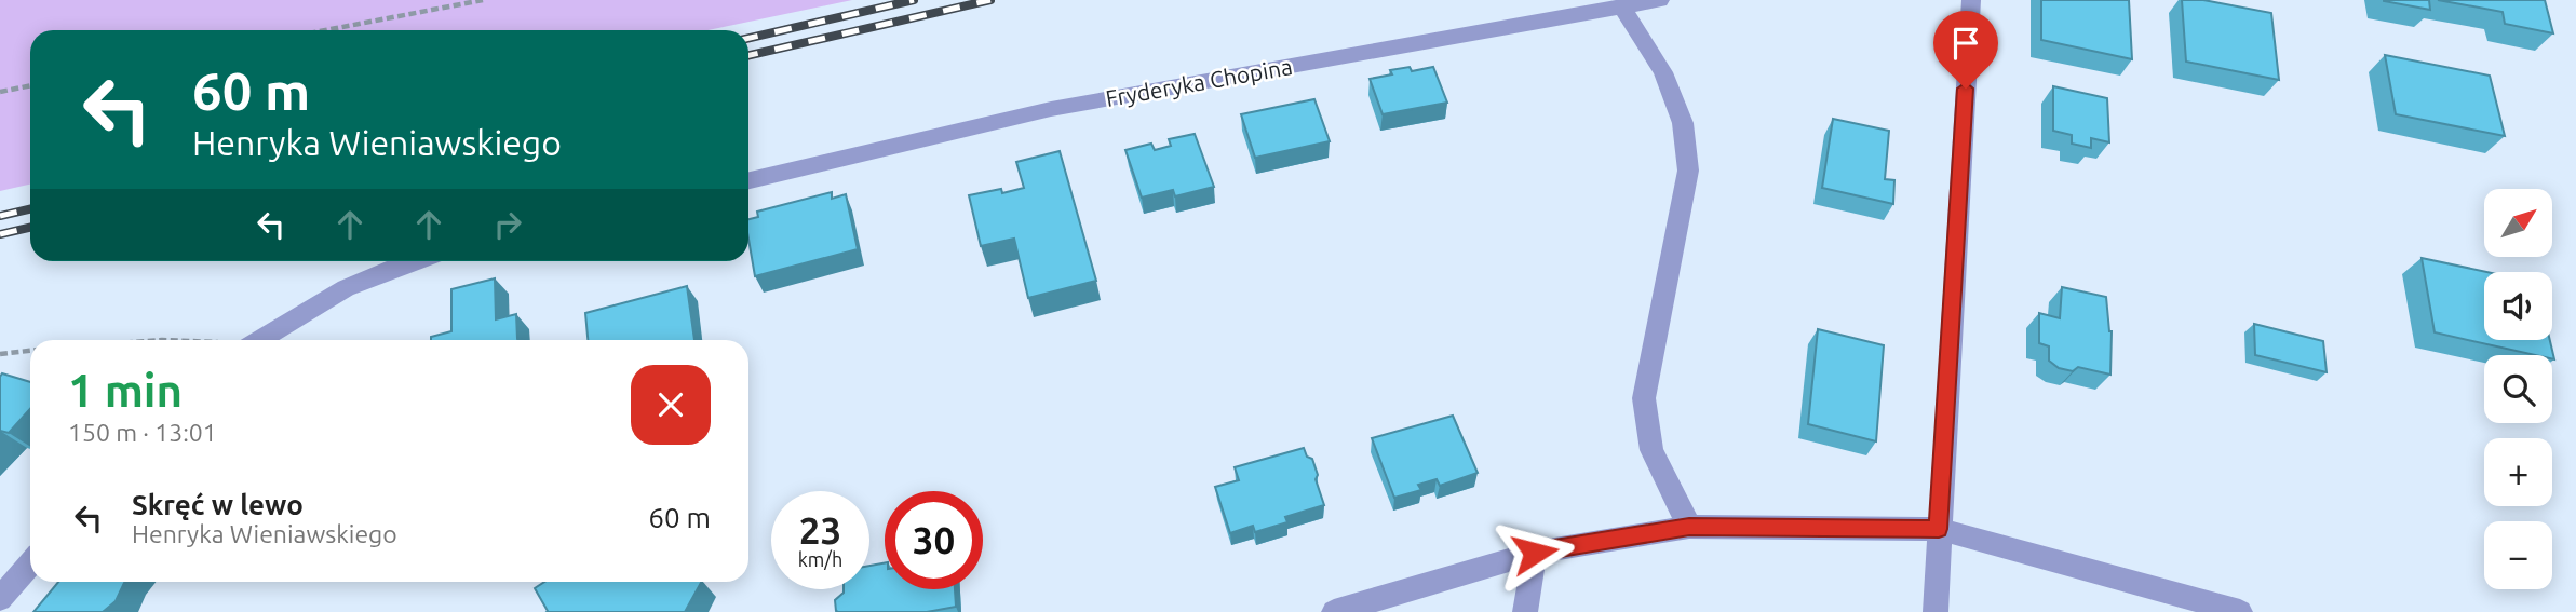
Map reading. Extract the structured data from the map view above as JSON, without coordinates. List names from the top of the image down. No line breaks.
{"streets":{"street":["Fryderyka Chopina"]},"north":"top right","page":{"turn":["60 m","Henryka Wieniawskiego"],"map_buttons":["+","−"],"heading":["1 min","150 m · 13:01"],"list":[{"name":"Skręć w lewo","note":"Henryka Wieniawskiego","value":"60 m"}],"speed":"23 km/h","limit":"30"}}
